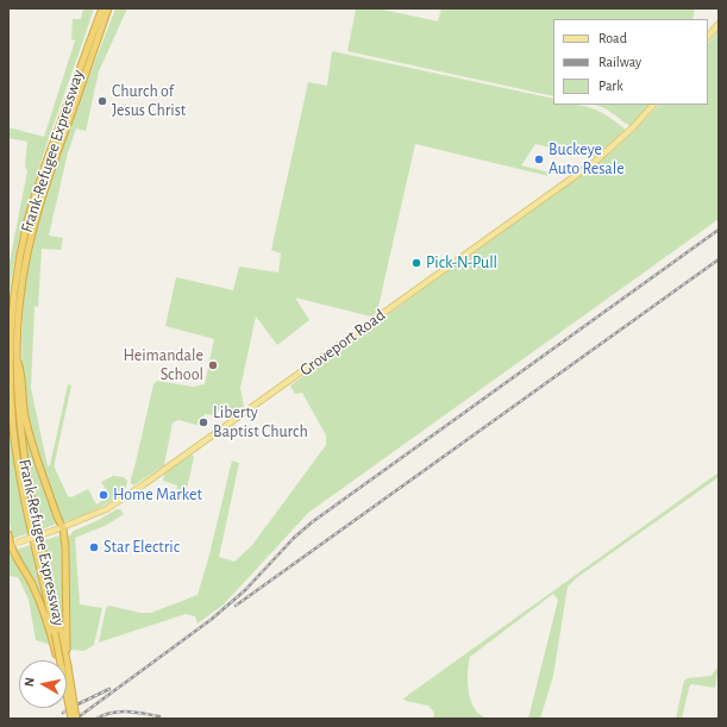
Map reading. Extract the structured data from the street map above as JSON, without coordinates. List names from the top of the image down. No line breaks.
{"streets":{"highway":["Frank-Refugee Expressway"],"main road":["Groveport Road"]},"places":["Church of Jesus Christ","Buckeye Auto Resale","Pick-N-Pull","Heimandale School","Liberty Baptist Church","Home Market","Star Electric"],"legend":["Road","Railway","Park"],"north":"left"}
